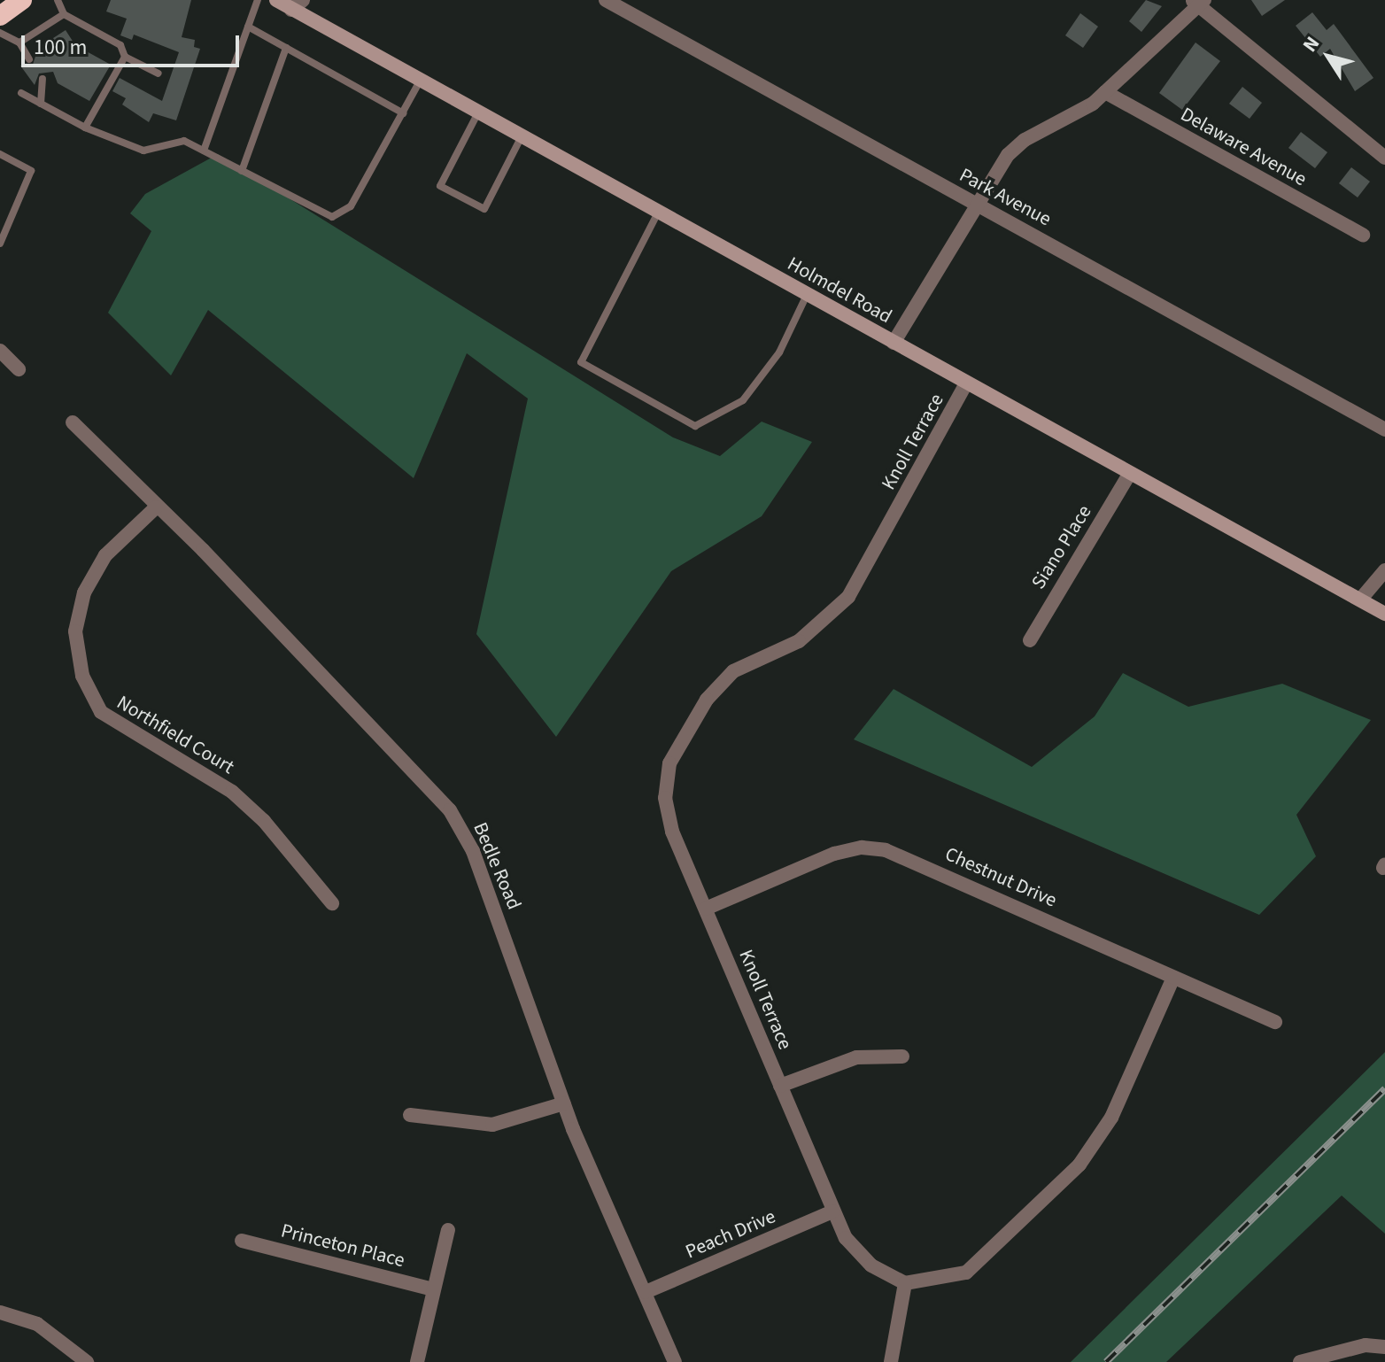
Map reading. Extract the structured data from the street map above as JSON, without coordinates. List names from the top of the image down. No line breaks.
{"streets":{"main road":["Holmdel Road"],"street":["Delaware Avenue","Park Avenue","Knoll Terrace","Siano Place","Northfield Court","Bedle Road","Chestnut Drive","Peach Drive","Princeton Place"]},"crossings":[["Holmdel Road","Knoll Terrace"],["Holmdel Road","Siano Place"],["Knoll Terrace","Chestnut Drive"],["Knoll Terrace","Peach Drive"],["Northfield Court","Bedle Road"],["Bedle Road","Peach Drive"]],"scale_bar":"100 m","north":"top left"}
